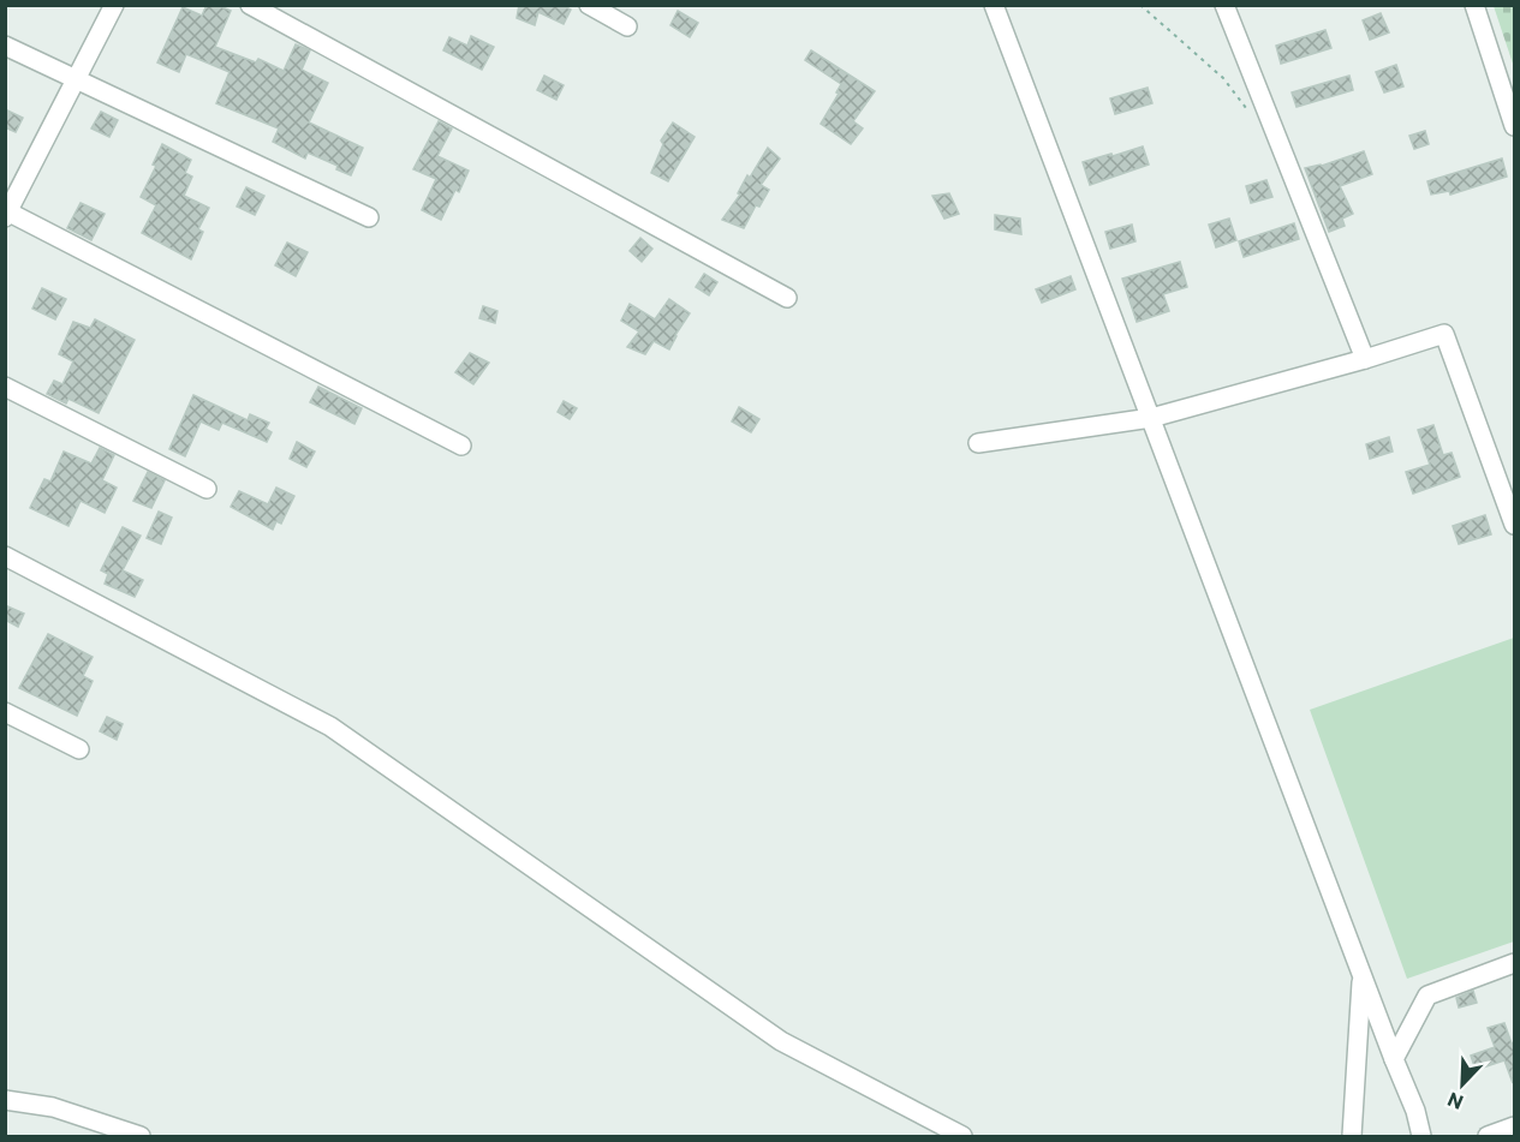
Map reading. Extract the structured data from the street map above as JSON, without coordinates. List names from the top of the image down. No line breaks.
{"north":"bottom left"}
